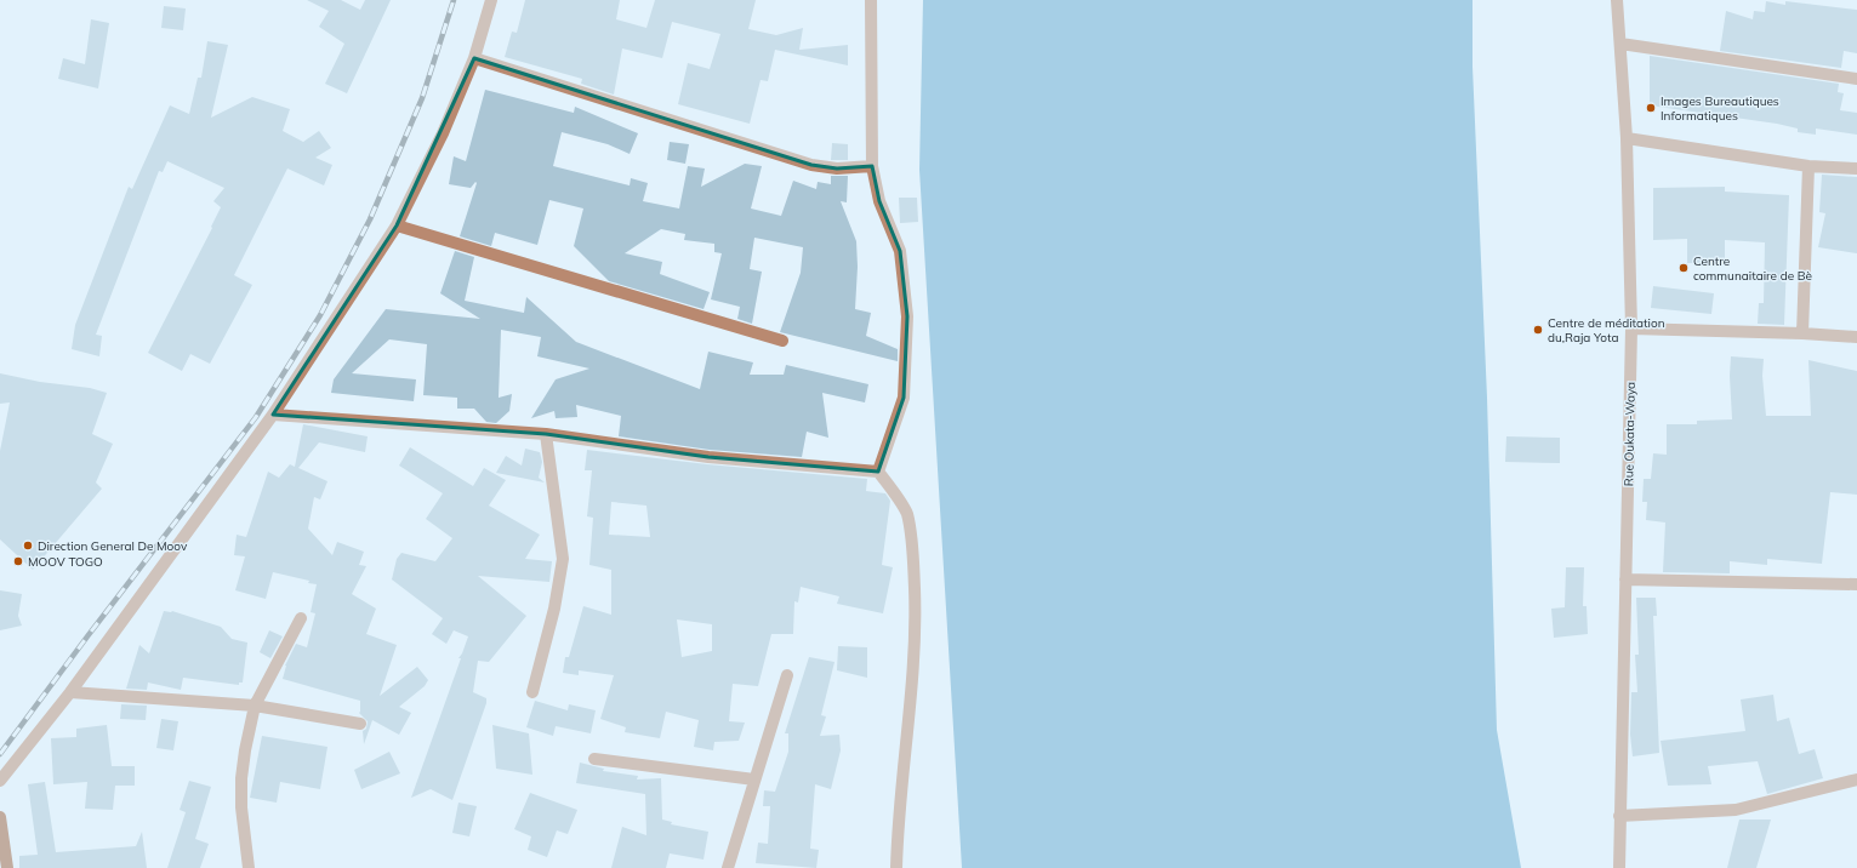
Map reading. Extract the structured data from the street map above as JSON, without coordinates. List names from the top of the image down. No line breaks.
{"streets":{"street":["Rue Oukata-Waya"]},"places":["Images Bureautiques Informatiques","Centre communaitaire de Bè","Centre de méditation du,Raja Yota","Direction General De Moov","MOOV TOGO"]}
